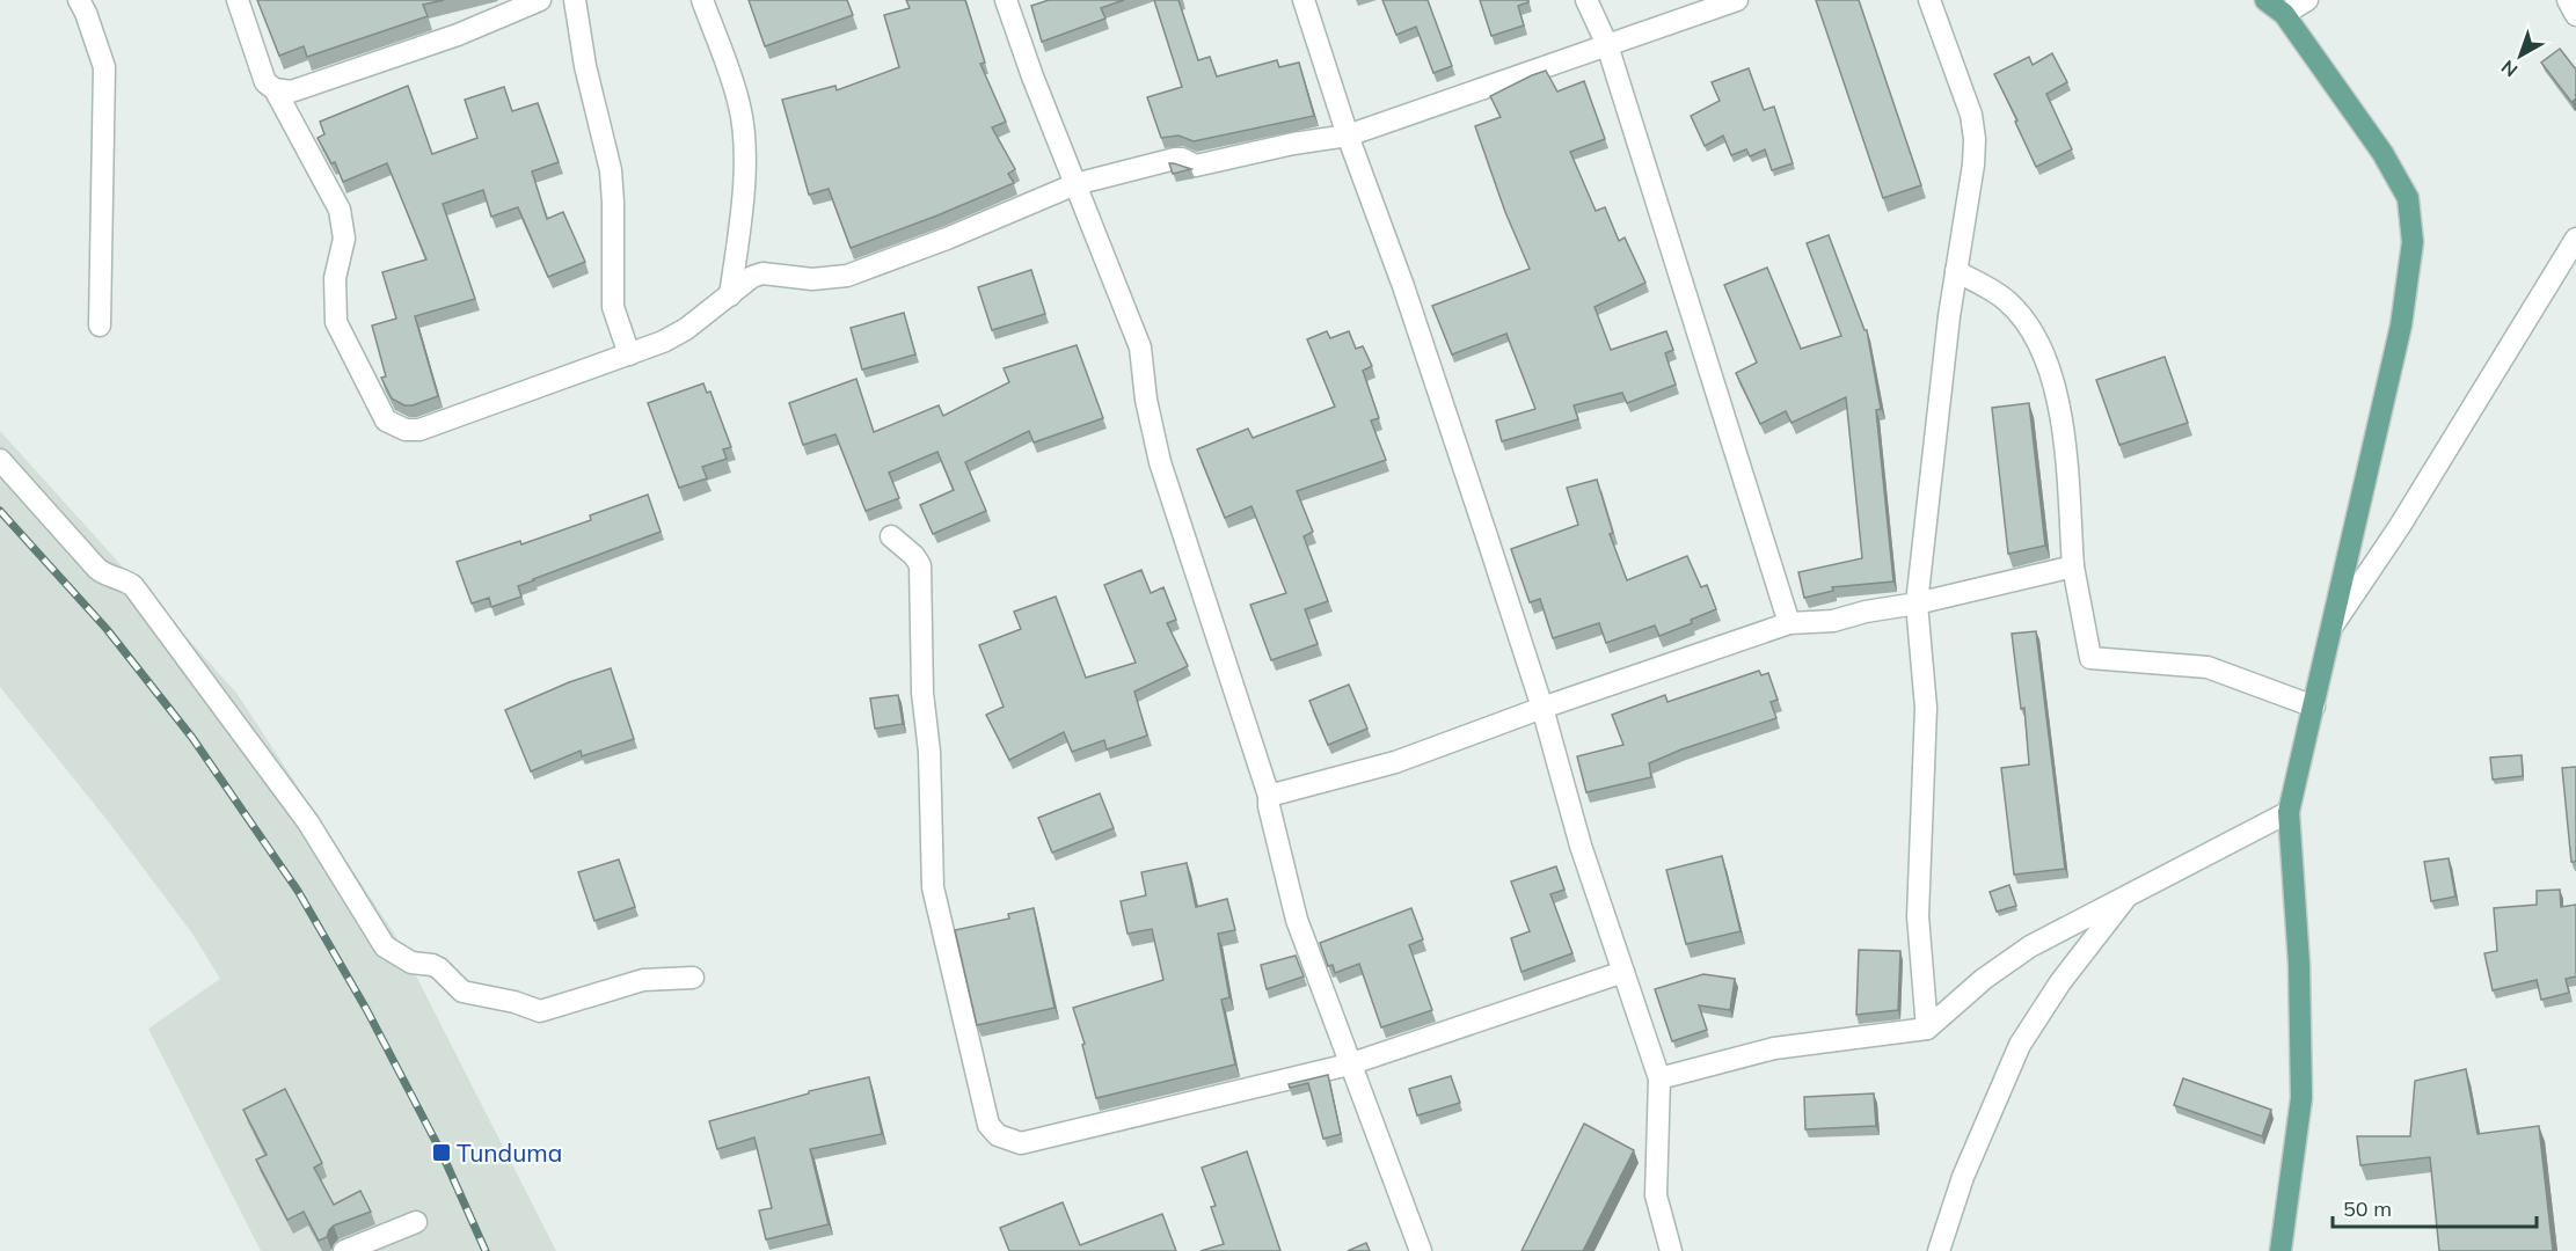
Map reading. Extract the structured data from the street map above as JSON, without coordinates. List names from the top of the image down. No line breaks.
{"places":{"transit":["Tunduma"]},"scale_bar":"50 m","north":"bottom left"}
